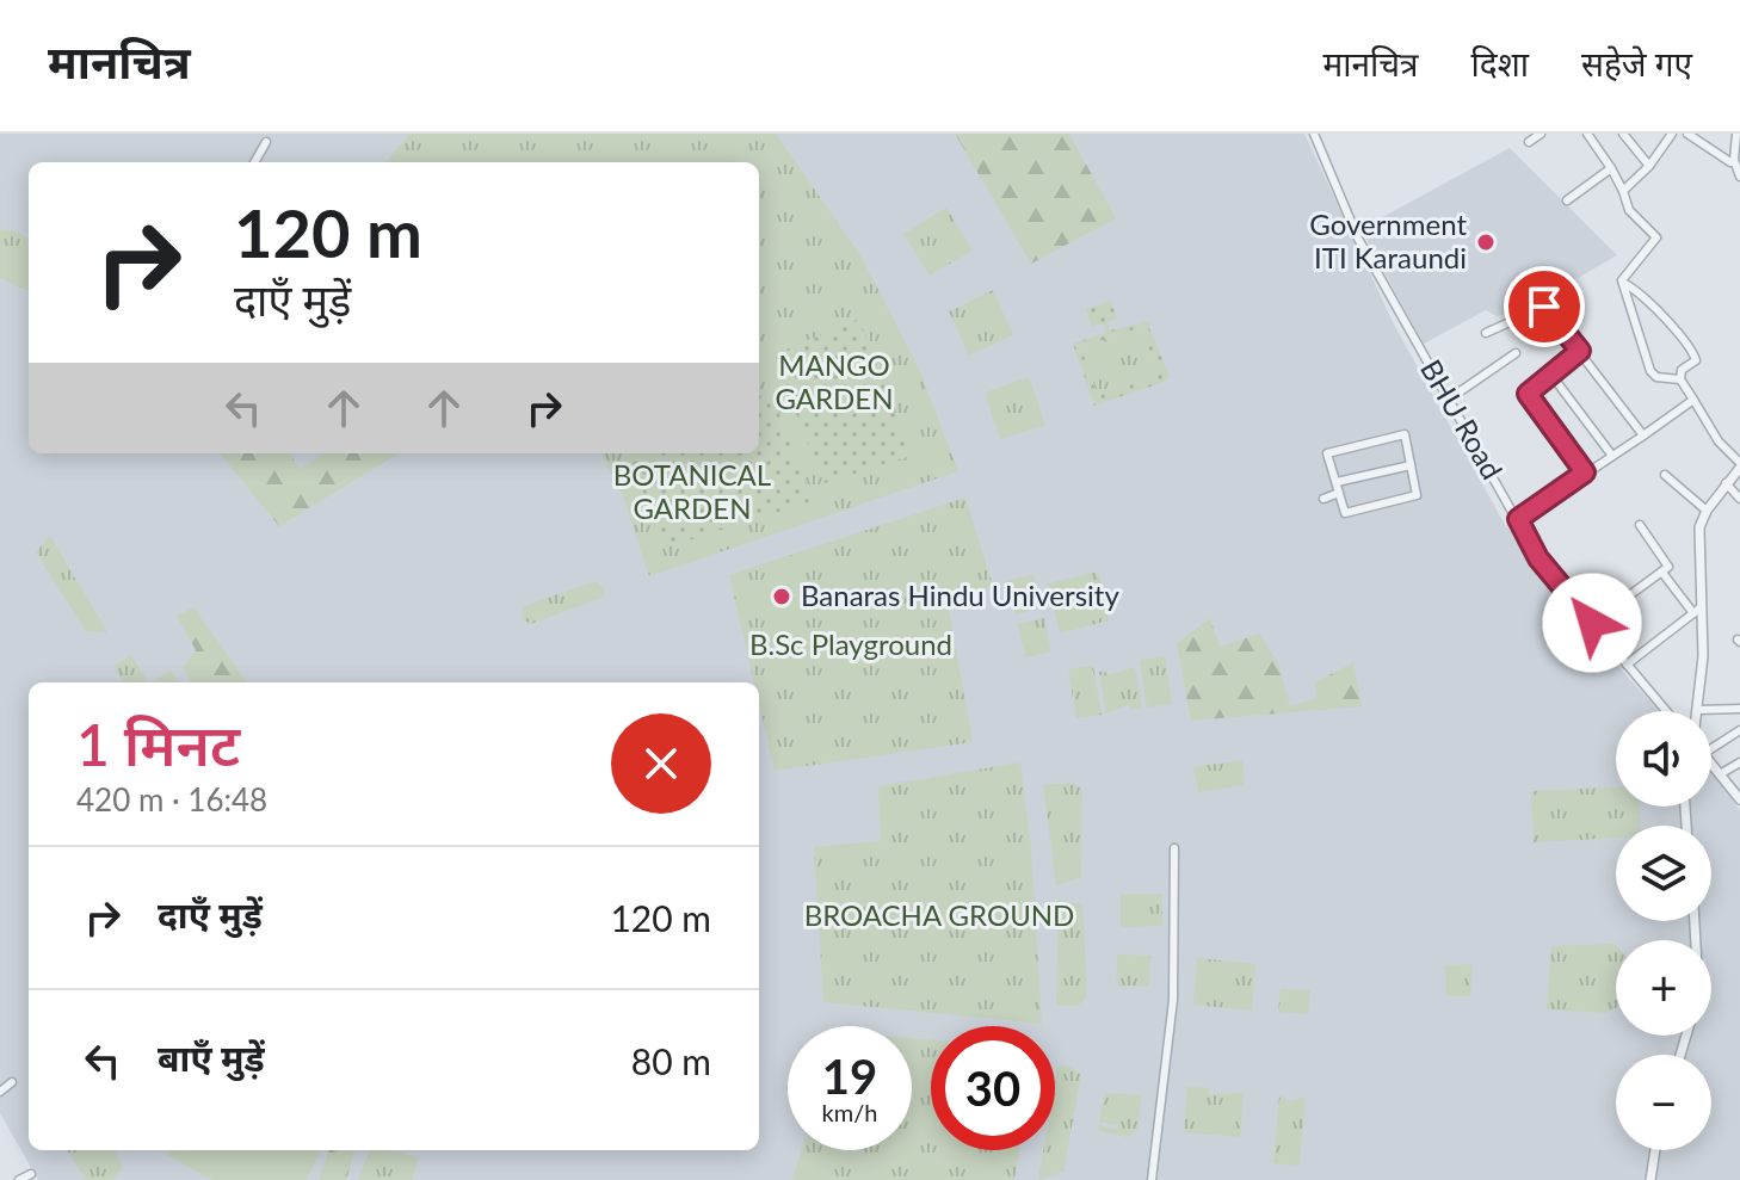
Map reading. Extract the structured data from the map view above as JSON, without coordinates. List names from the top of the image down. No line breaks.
{"streets":{"street":["BHU Road"]},"parks":["MANGO GARDEN","BOTANICAL GARDEN","B.Sc Playground","BROACHA GROUND"],"places":["Government ITI Karaundi","Banaras Hindu University"],"page":{"header":"मानचित्र","nav":["मानचित्र","दिशा","सहेजे गए"],"turn":["120 m","दाएँ मुड़ें"],"heading":["1 मिनट","420 m · 16:48"],"map_buttons":["+","−"],"list":[{"name":"दाएँ मुड़ें","value":"120 m"},{"name":"बाएँ मुड़ें","value":"80 m"}],"speed":"19 km/h","limit":"30"}}
